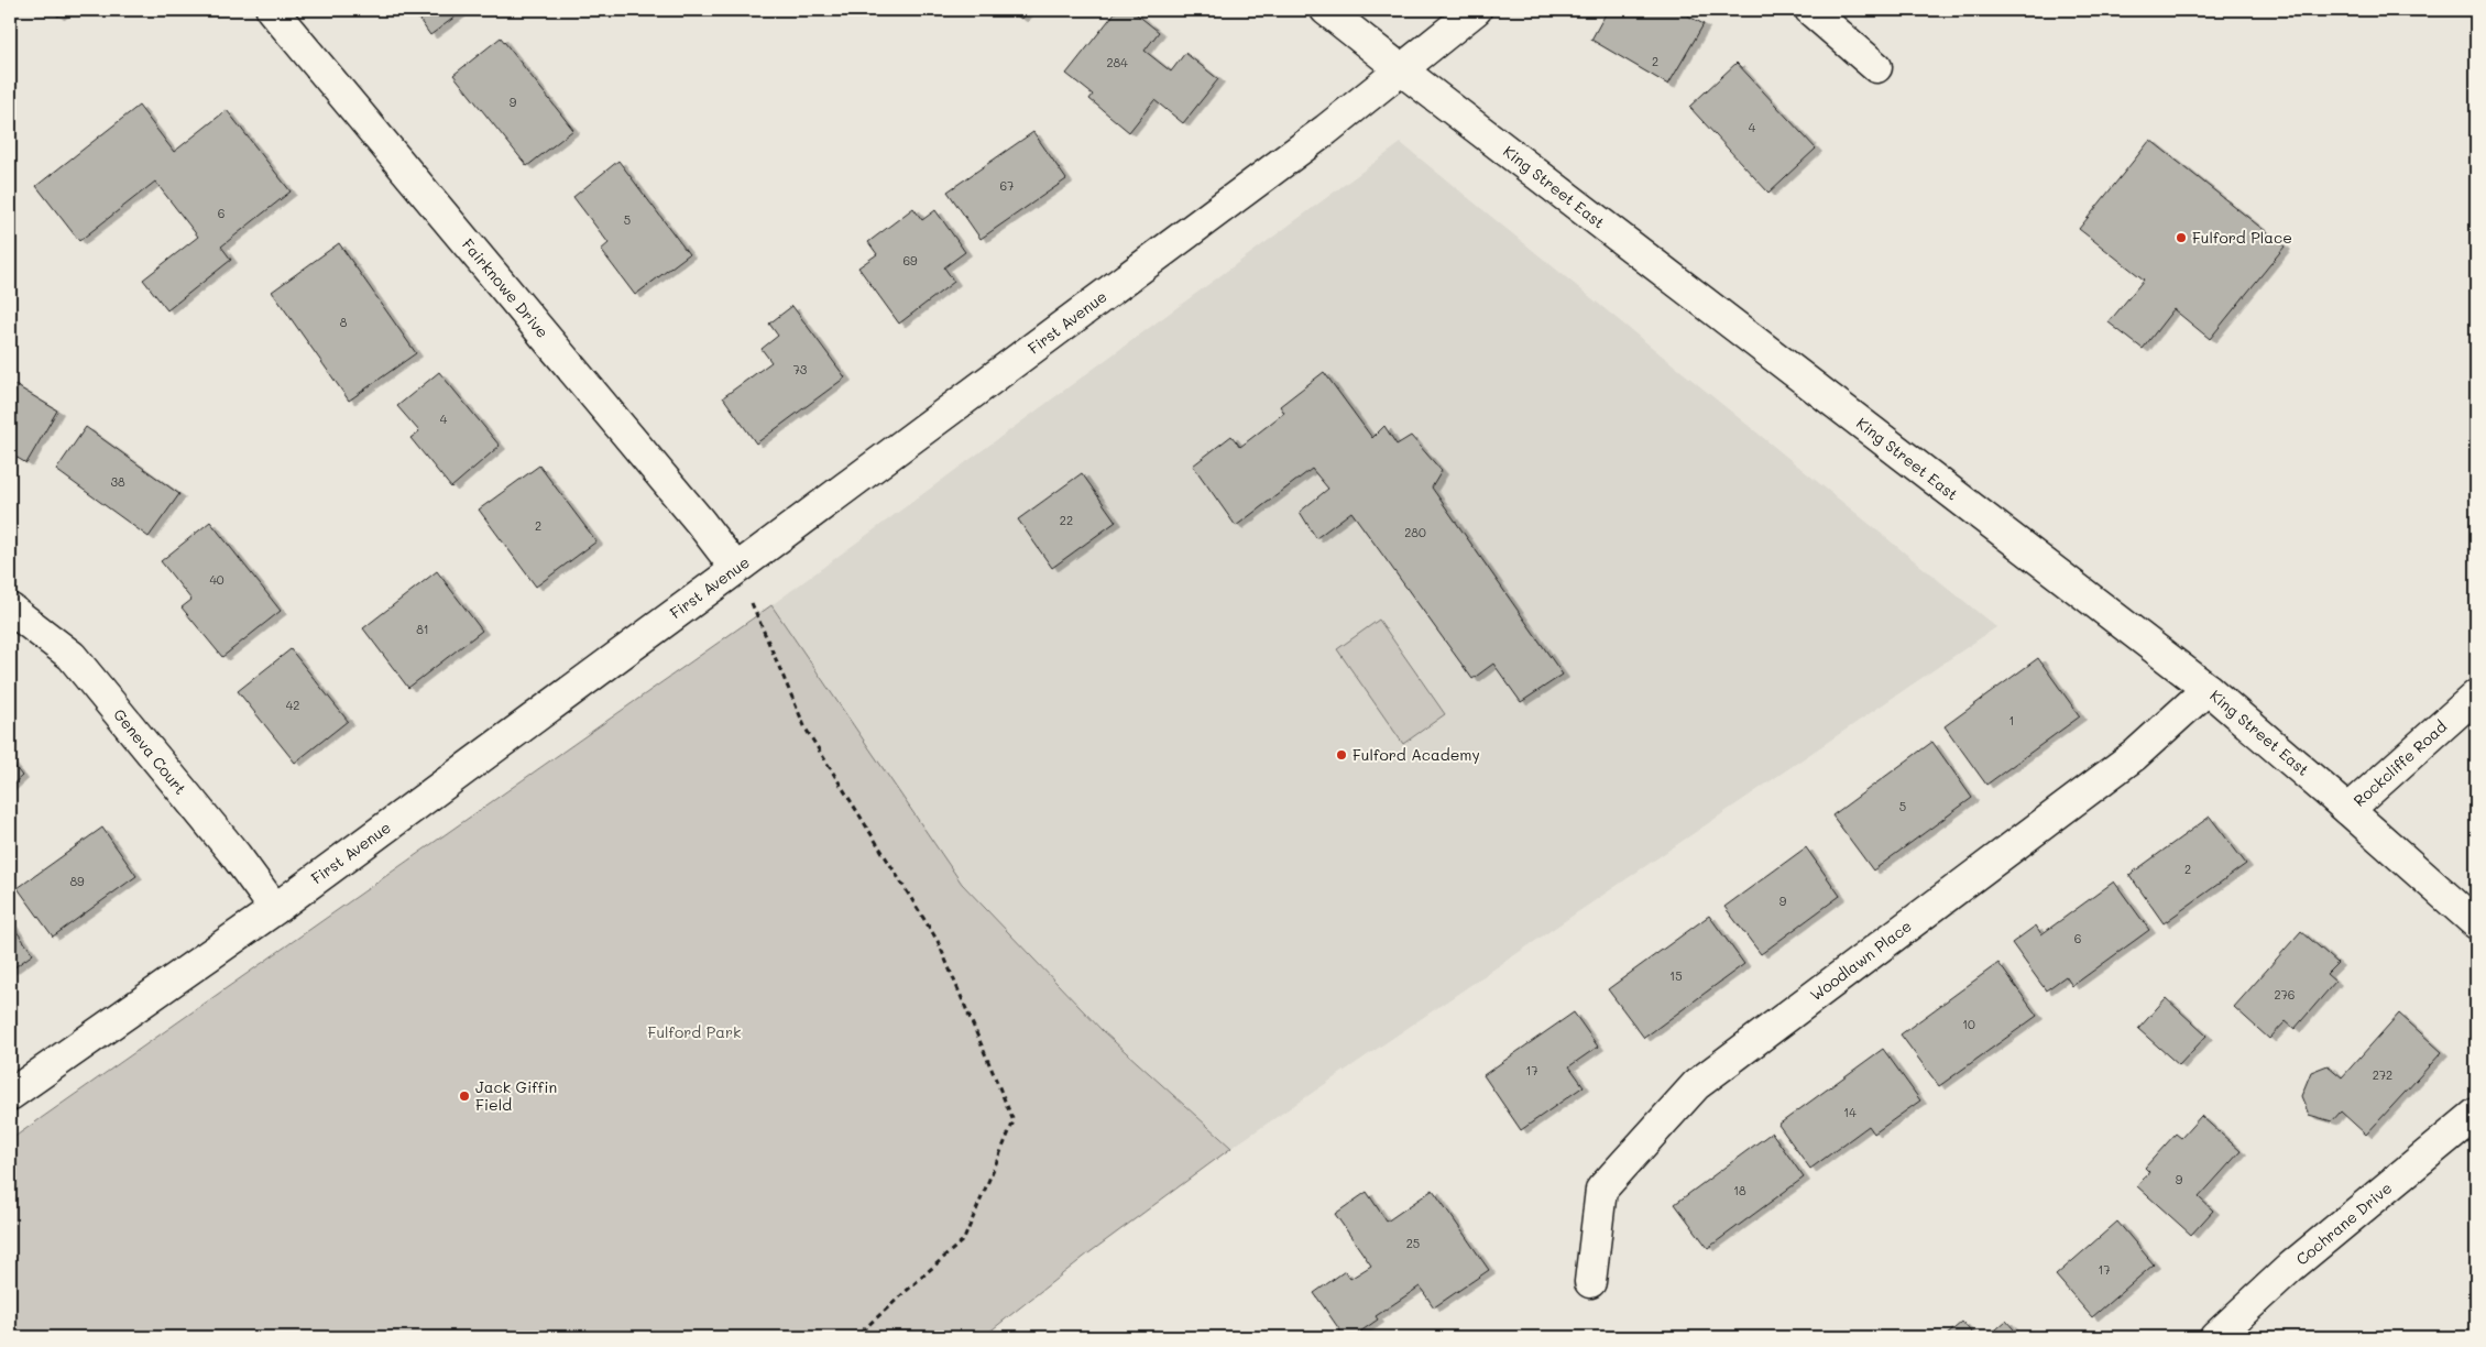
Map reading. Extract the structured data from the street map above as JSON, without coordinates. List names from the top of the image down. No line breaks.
{"streets":{"street":["King Street East","Fairknowe Drive","First Avenue","Geneva Court","Rockcliffe Road","Woodlawn Place","Cochrane Drive"]},"crossings":[["King Street East","First Avenue"],["King Street East","Rockcliffe Road"],["King Street East","Woodlawn Place"],["Fairknowe Drive","First Avenue"],["First Avenue","Geneva Court"]],"parks":["Fulford Park"],"places":["Fulford Place","Fulford Academy","Jack Giffin Field"],"house_numbers":["2","284","9","4","67","6","5","69","8","73","4","38","22","2","280","40","81","42","1","5","2","89","9","6","15","276","10","17","272","14","9","18","25","17"]}
